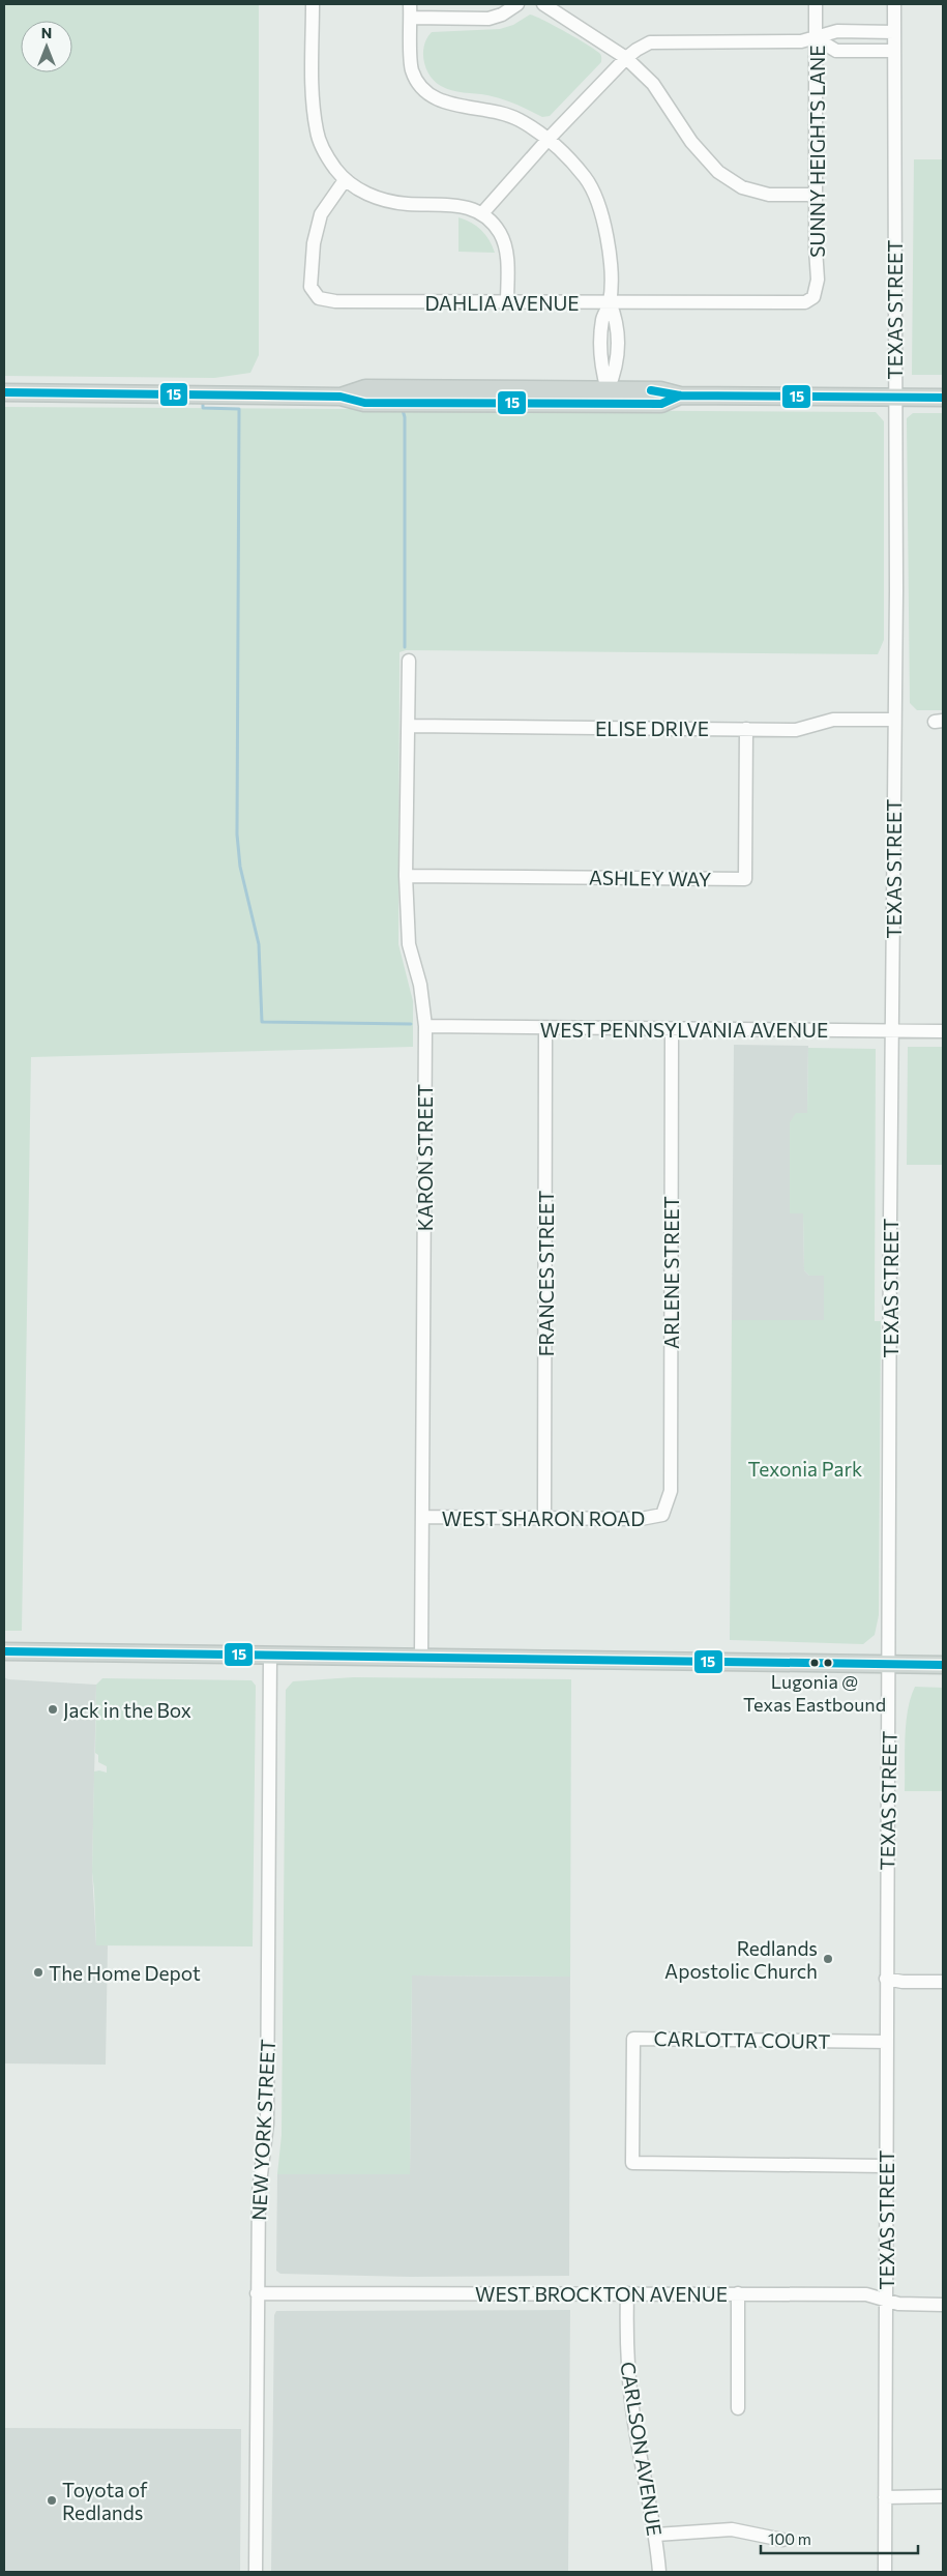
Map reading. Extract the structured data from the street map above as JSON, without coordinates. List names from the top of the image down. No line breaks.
{"streets":{"street":["SUNNY HEIGHTS LANE","DAHLIA AVENUE","TEXAS STREET","ELISE DRIVE","ASHLEY WAY","WEST PENNSYLVANIA AVENUE","KARON STREET","ARLENE STREET","FRANCES STREET","WEST SHARON ROAD","CARLOTTA COURT","NEW YORK STREET","WEST BROCKTON AVENUE","CARLSON AVENUE"]},"crossings":[["SUNNY HEIGHTS LANE","DAHLIA AVENUE"],["TEXAS STREET","ELISE DRIVE"],["TEXAS STREET","WEST PENNSYLVANIA AVENUE"],["TEXAS STREET","CARLOTTA COURT"],["TEXAS STREET","WEST BROCKTON AVENUE"],["ELISE DRIVE","ASHLEY WAY"],["ELISE DRIVE","KARON STREET"],["ASHLEY WAY","KARON STREET"],["WEST PENNSYLVANIA AVENUE","KARON STREET"],["WEST PENNSYLVANIA AVENUE","ARLENE STREET"],["WEST PENNSYLVANIA AVENUE","FRANCES STREET"],["KARON STREET","WEST SHARON ROAD"],["ARLENE STREET","WEST SHARON ROAD"],["FRANCES STREET","WEST SHARON ROAD"],["NEW YORK STREET","WEST BROCKTON AVENUE"],["WEST BROCKTON AVENUE","CARLSON AVENUE"]],"parks":["Texonia Park"],"places":["Lugonia @ Texas Eastbound","Jack in the Box","Redlands Apostolic Church","The Home Depot","Toyota of Redlands"],"lines":["transit line 15"],"scale_bar":"100 m","north":"top"}
